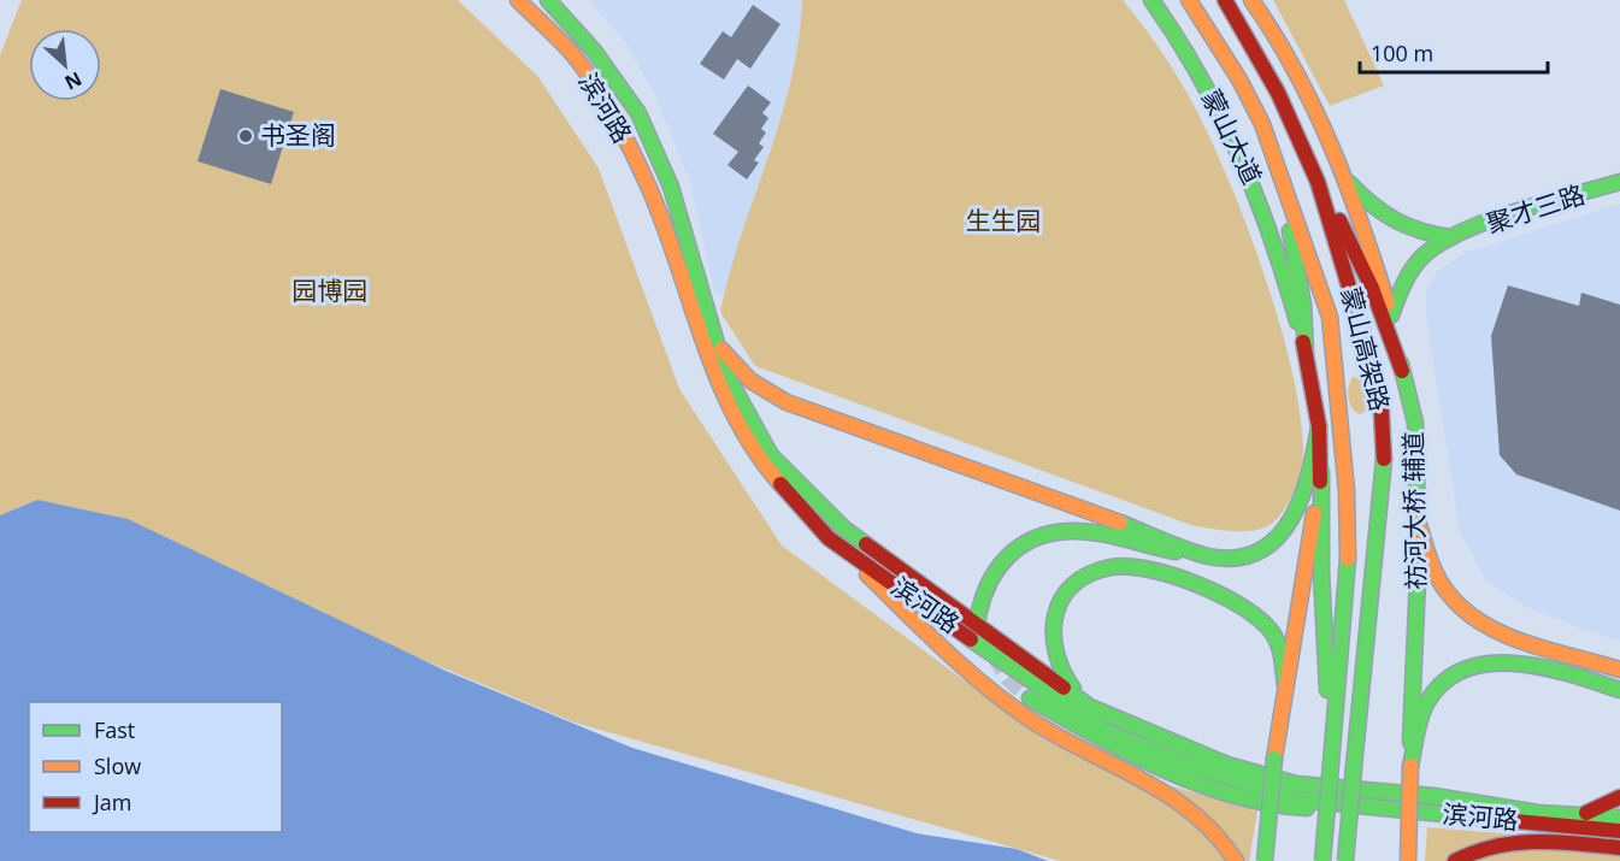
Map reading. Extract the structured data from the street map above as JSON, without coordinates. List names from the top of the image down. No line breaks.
{"streets":{"main road":["滨河路","蒙山大道","聚才三路","蒙山高架路","祊河大桥 辅道"]},"parks":["生生园","园博园"],"places":["书圣阁"],"legend":["Fast","Slow","Jam"],"scale_bar":"100 m","north":"bottom right"}
